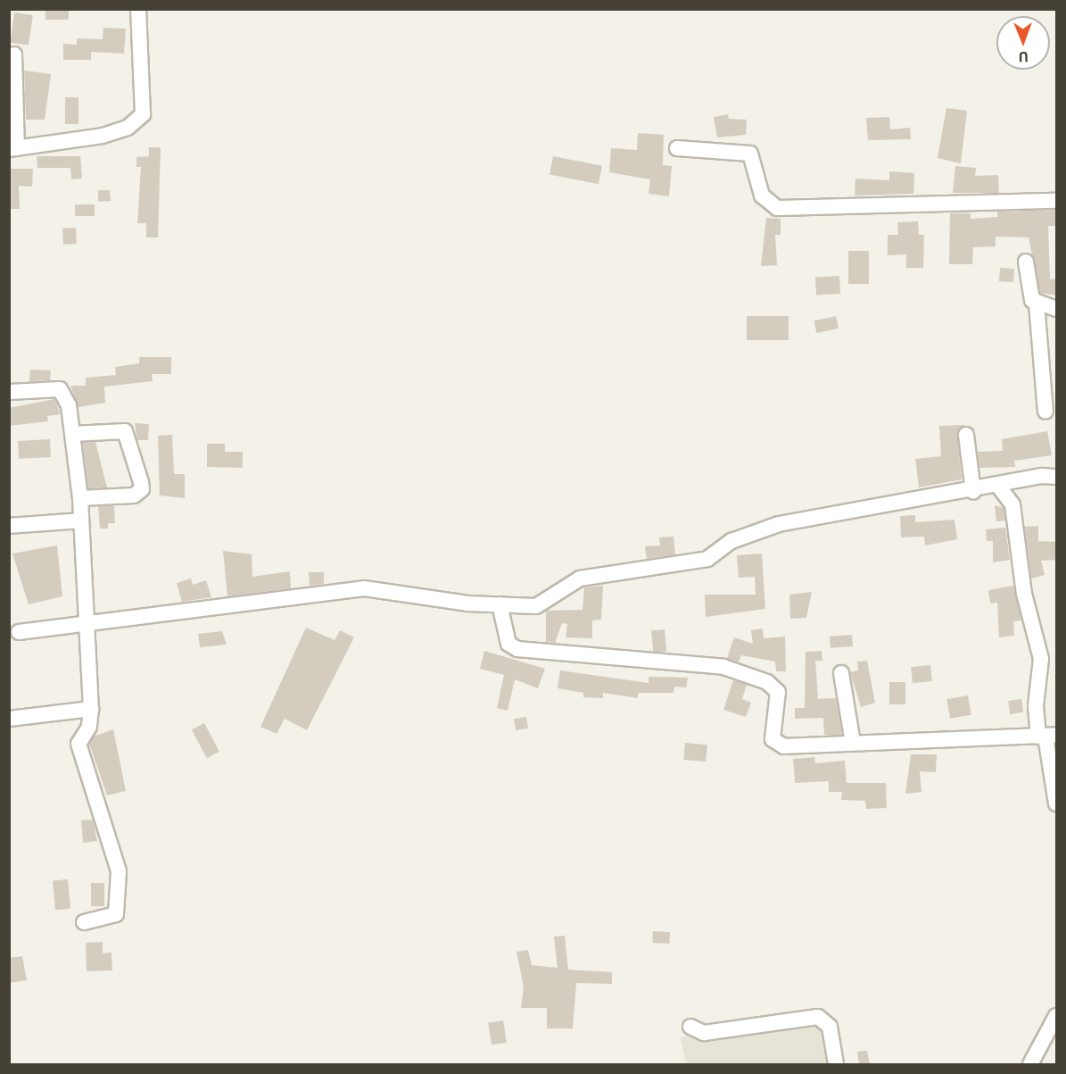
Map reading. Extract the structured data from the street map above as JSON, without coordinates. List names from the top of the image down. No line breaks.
{"north":"bottom"}
